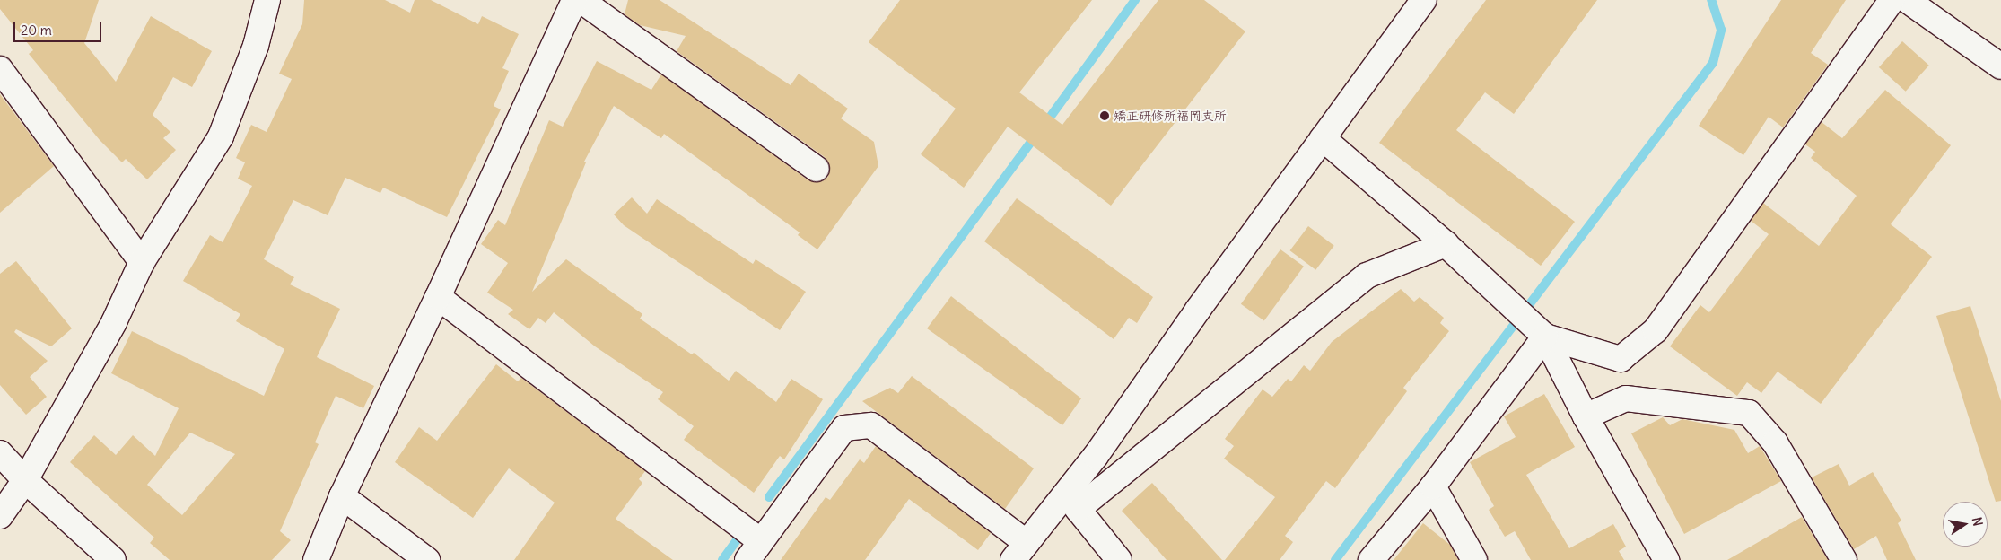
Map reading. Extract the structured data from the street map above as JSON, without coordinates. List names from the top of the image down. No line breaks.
{"places":["矯正研修所福岡支所"],"scale_bar":"20 m","north":"right"}
